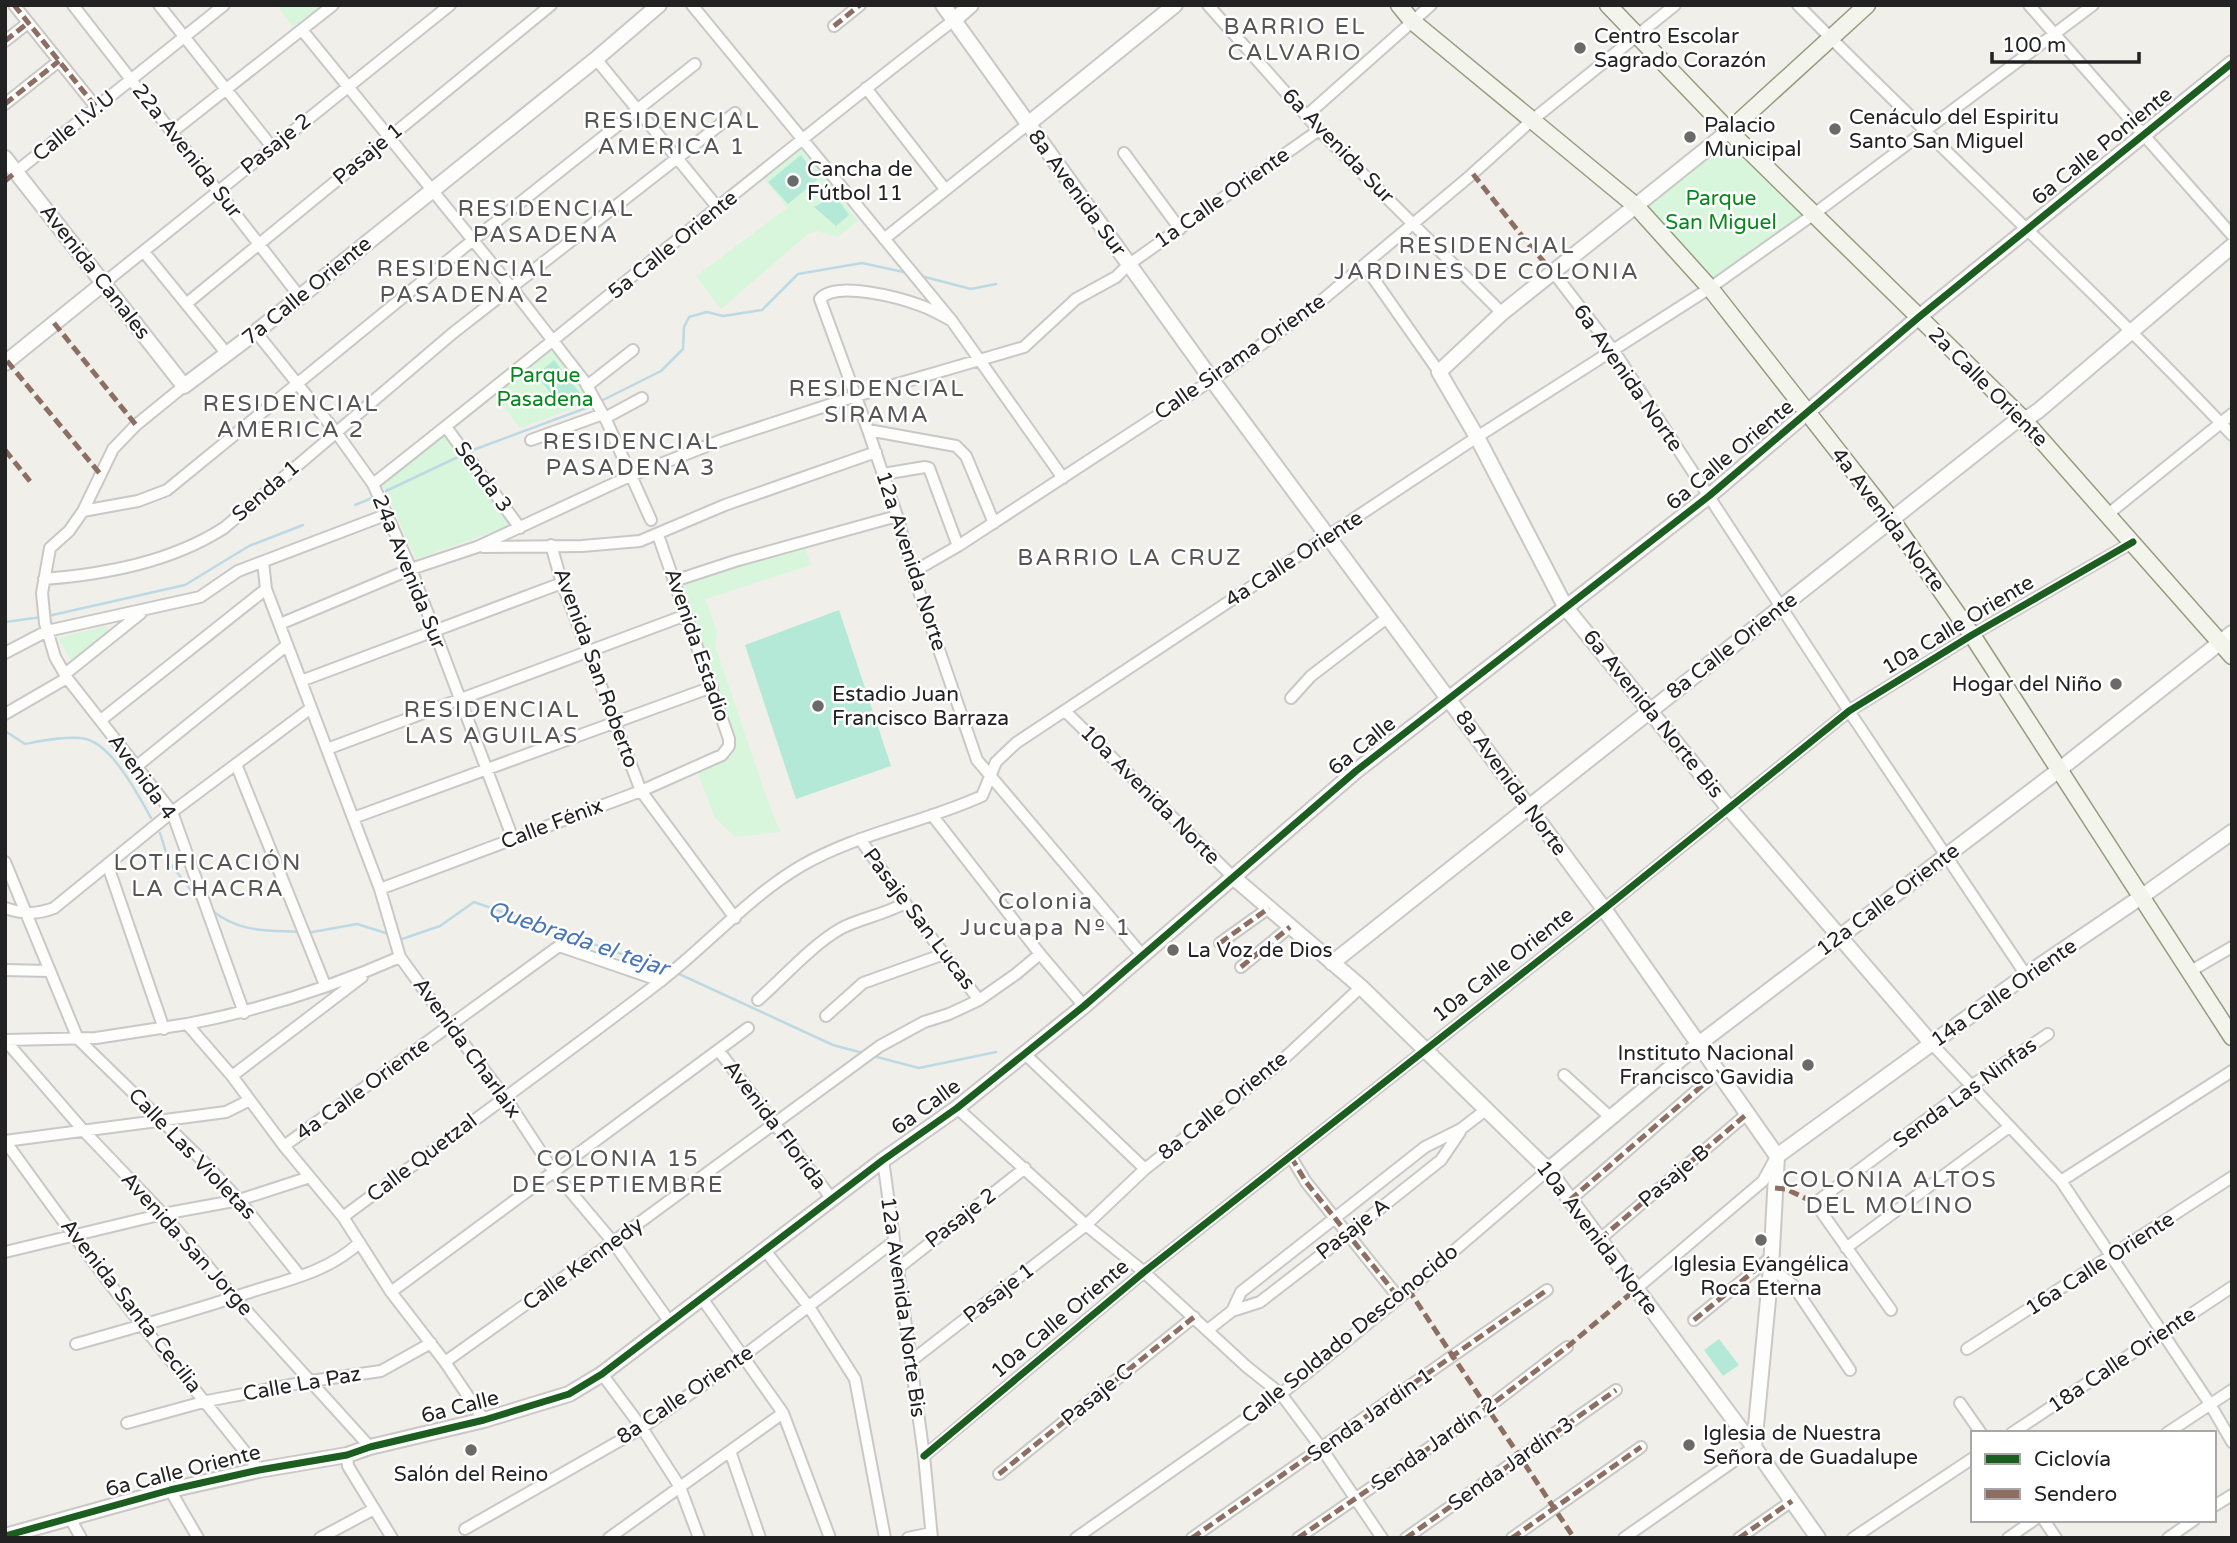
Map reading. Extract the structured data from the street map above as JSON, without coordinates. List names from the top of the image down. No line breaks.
{"streets":{"main road":["2a Calle Oriente","4a Avenida Norte"],"street":["Calle I.V.U","Pasaje 2","6a Avenida Sur","6a Calle Poniente","22a Avenida Sur","Pasaje 1","8a Avenida Sur","1a Calle Oriente","5a Calle Oriente","Avenida Canales","7a Calle Oriente","Calle Sirama Oriente","6a Avenida Norte","6a Calle Oriente","Senda 3","Senda 1","4a Calle Oriente","12a Avenida Norte","24a Avenida Sur","10a Calle Oriente","Avenida Estadio","8a Calle Oriente","Avenida San Roberto","6a Avenida Norte Bis","6a Calle","Avenida 4","8a Avenida Norte","10a Avenida Norte","Calle Fénix","12a Calle Oriente","Pasaje San Lucas","14a Calle Oriente","Avenida Charlaix","Senda Las Ninfas","Avenida Florida","Calle Las Violetas","Calle Quetzal","Pasaje B","Pasaje A","Avenida San Jorge","Calle Kennedy","16a Calle Oriente","Avenida Santa Cecilia","12a Avenida Norte Bis","Calle Soldado Desconocido","18a Calle Oriente","Calle La Paz","Pasaje C","Senda Jardín 1","Senda Jardín 2","Senda Jardín 3"]},"crossings":[["Calle I.V.U","22a Avenida Sur"],["Calle I.V.U","Avenida Canales"],["Pasaje 2","22a Avenida Sur"],["Pasaje 2","Avenida Canales"],["Pasaje 2","12a Avenida Norte Bis"],["6a Avenida Sur","1a Calle Oriente"],["6a Avenida Sur","Calle Sirama Oriente"],["6a Calle Poniente","6a Calle Oriente"],["22a Avenida Sur","Pasaje 1"],["22a Avenida Sur","7a Calle Oriente"],["Pasaje 1","8a Calle Oriente"],["Pasaje 1","12a Avenida Norte Bis"],["8a Avenida Sur","1a Calle Oriente"],["8a Avenida Sur","5a Calle Oriente"],["8a Avenida Sur","Calle Sirama Oriente"],["8a Avenida Sur","8a Avenida Norte"],["1a Calle Oriente","Senda 3"],["1a Calle Oriente","12a Avenida Norte"],["5a Calle Oriente","Senda 3"],["5a Calle Oriente","24a Avenida Sur"],["Avenida Canales","7a Calle Oriente"],["7a Calle Oriente","Senda 1"],["7a Calle Oriente","24a Avenida Sur"],["7a Calle Oriente","Avenida 4"],["Calle Sirama Oriente","2a Calle Oriente"],["Calle Sirama Oriente","4a Avenida Norte"],["Calle Sirama Oriente","12a Avenida Norte"],["Calle Sirama Oriente","6a Avenida Norte Bis"],["Calle Sirama Oriente","8a Avenida Norte"],["6a Avenida Norte","6a Calle Oriente"],["6a Avenida Norte","4a Calle Oriente"],["6a Avenida Norte","10a Calle Oriente"],["6a Avenida Norte","8a Calle Oriente"],["6a Avenida Norte","12a Calle Oriente"],["6a Avenida Norte","14a Calle Oriente"],["2a Calle Oriente","6a Calle Oriente"],["2a Calle Oriente","4a Calle Oriente"],["2a Calle Oriente","10a Calle Oriente"],["2a Calle Oriente","8a Calle Oriente"],["2a Calle Oriente","12a Calle Oriente"],["6a Calle Oriente","4a Avenida Norte"],["6a Calle Oriente","6a Avenida Norte Bis"],["6a Calle Oriente","6a Calle"],["6a Calle Oriente","8a Avenida Norte"],["6a Calle Oriente","Avenida San Jorge"],["6a Calle Oriente","Avenida Santa Cecilia"],["Senda 1","24a Avenida Sur"],["4a Avenida Norte","4a Calle Oriente"],["4a Avenida Norte","10a Calle Oriente"],["4a Avenida Norte","8a Calle Oriente"],["4a Avenida Norte","12a Calle Oriente"],["4a Avenida Norte","14a Calle Oriente"],["4a Calle Oriente","12a Avenida Norte"],["4a Calle Oriente","Avenida San Roberto"],["4a Calle Oriente","6a Avenida Norte Bis"],["4a Calle Oriente","8a Avenida Norte"],["4a Calle Oriente","10a Avenida Norte"],["4a Calle Oriente","Pasaje San Lucas"],["4a Calle Oriente","Avenida Charlaix"],["4a Calle Oriente","Calle Quetzal"],["12a Avenida Norte","6a Calle"],["24a Avenida Sur","Calle Fénix"],["10a Calle Oriente","6a Avenida Norte Bis"],["10a Calle Oriente","8a Avenida Norte"],["10a Calle Oriente","10a Avenida Norte"],["10a Calle Oriente","12a Avenida Norte Bis"],["Avenida Estadio","Calle Fénix"],["8a Calle Oriente","6a Avenida Norte Bis"],["8a Calle Oriente","8a Avenida Norte"],["8a Calle Oriente","10a Avenida Norte"],["8a Calle Oriente","12a Avenida Norte Bis"],["Avenida San Roberto","Calle Fénix"],["6a Avenida Norte Bis","12a Calle Oriente"],["6a Avenida Norte Bis","14a Calle Oriente"],["6a Avenida Norte Bis","Senda Las Ninfas"],["6a Calle","8a Avenida Norte"],["6a Calle","10a Avenida Norte"],["6a Calle","Avenida Charlaix"],["6a Calle","Avenida Florida"],["6a Calle","Avenida San Jorge"],["6a Calle","12a Avenida Norte Bis"],["8a Avenida Norte","12a Calle Oriente"],["8a Avenida Norte","14a Calle Oriente"],["8a Avenida Norte","Pasaje B"],["10a Avenida Norte","12a Calle Oriente"],["10a Avenida Norte","14a Calle Oriente"],["10a Avenida Norte","Pasaje B"],["10a Avenida Norte","Calle Soldado Desconocido"],["Calle Fénix","Avenida Charlaix"],["12a Calle Oriente","Calle Soldado Desconocido"],["Pasaje San Lucas","Calle Kennedy"],["Avenida Charlaix","Calle Quetzal"],["Avenida Charlaix","Calle Kennedy"],["Avenida Florida","Calle Kennedy"],["Avenida San Jorge","Calle La Paz"],["Avenida Santa Cecilia","Calle La Paz"]],"districts":["BARRIO EL CALVARIO","RESIDENCIAL AMERICA 1","RESIDENCIAL PASADENA","RESIDENCIAL JARDINES DE COLONIA","RESIDENCIAL PASADENA 2","RESIDENCIAL SIRAMA","RESIDENCIAL AMERICA 2","RESIDENCIAL PASADENA 3","BARRIO LA CRUZ","RESIDENCIAL LAS AGUILAS","LOTIFICACIÓN LA CHACRA","Colonia Jucuapa Nº 1","COLONIA 15 DE SEPTIEMBRE","COLONIA ALTOS DEL MOLINO"],"water":["Quebrada el tejar"],"parks":["Parque San Miguel","Parque Pasadena"],"places":["Centro Escolar Sagrado Corazón","Cenáculo del Espiritu Santo San Miguel","Palacio Municipal","Cancha de Fútbol 11","Hogar del Niño","Estadio Juan Francisco Barraza","La Voz de Dios","Instituto Nacional Francisco Gavidia","Iglesia Evangélica Roca Eterna","Iglesia de Nuestra Señora de Guadalupe","Salón del Reino"],"legend":["Ciclovía","Sendero"],"scale_bar":"100 m"}
